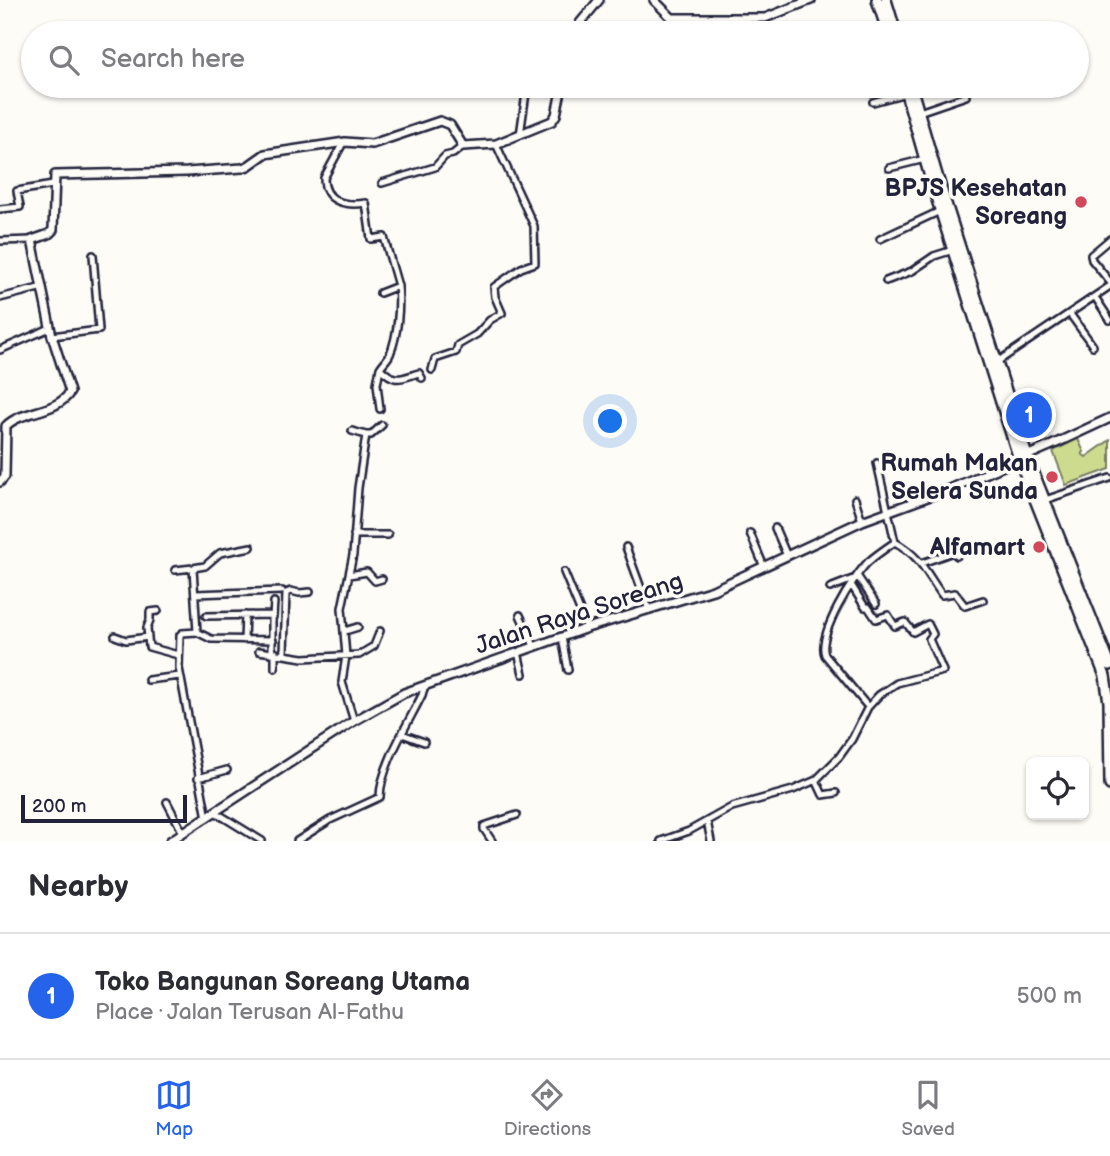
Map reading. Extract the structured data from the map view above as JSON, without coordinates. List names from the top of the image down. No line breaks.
{"streets":{"street":["Jalan Raya Soreang"]},"places":["BPJS Kesehatan Soreang","Rumah Makan Selera Sunda","Alfamart"],"scale_bar":"200 m","page":{"search":"Search here","pins":"1","scale":"200 m","heading":"Nearby","list":[{"mark":"1","name":"Toko Bangunan Soreang Utama","note":"Place · Jalan Terusan Al-Fathu","value":"500 m"}],"nav":["Map","Directions","Saved"]}}
